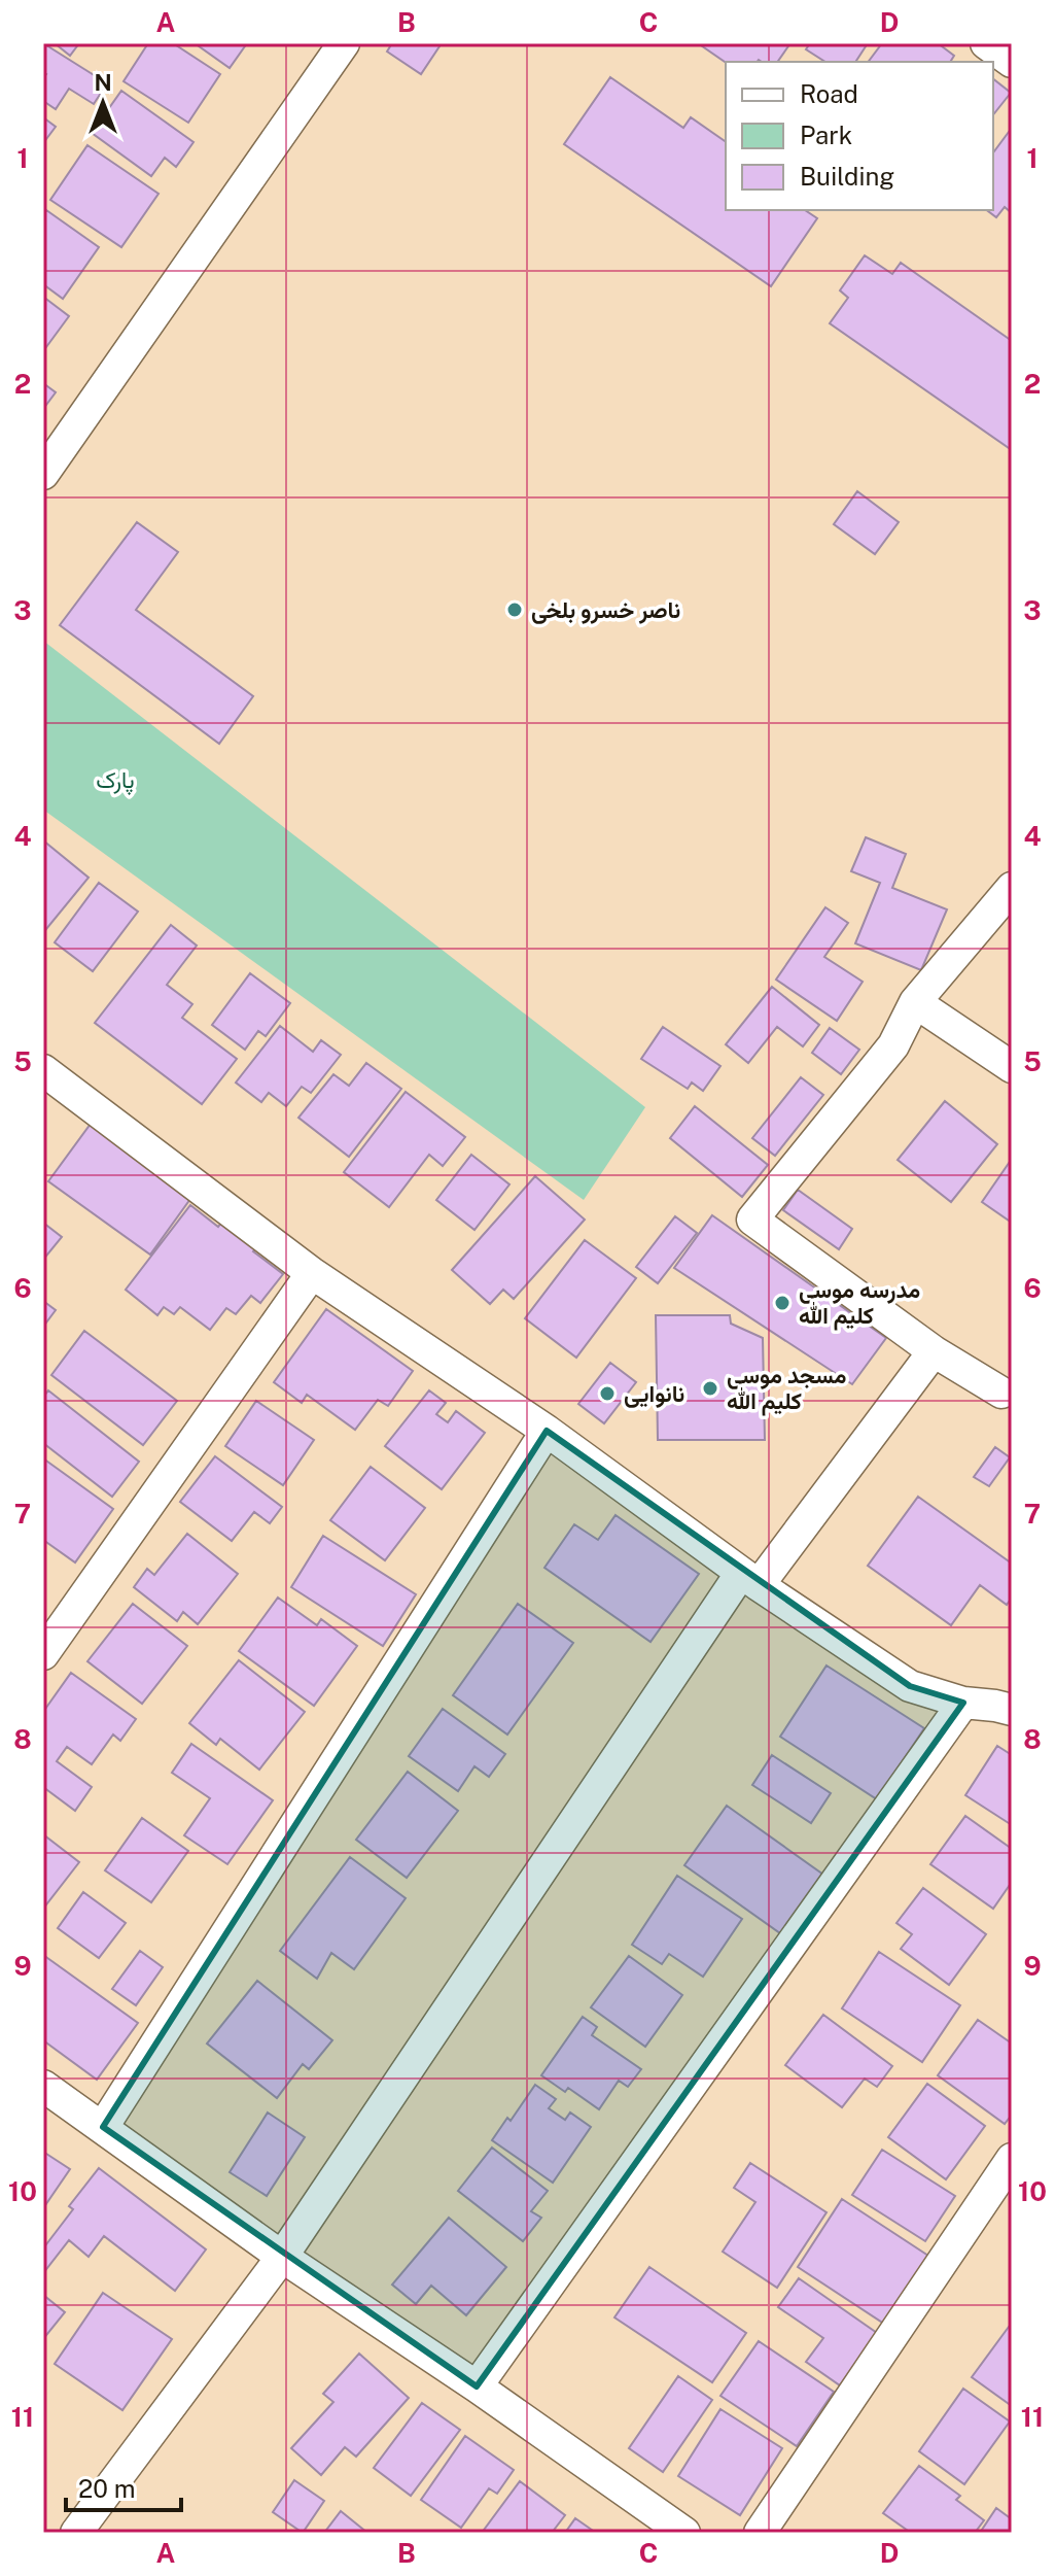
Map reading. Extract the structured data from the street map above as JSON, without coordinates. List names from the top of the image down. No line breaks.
{"parks":["پارک"],"places":["ناصر خسرو بلخی","مدرسه موسی کلیم الله","مسجد موسی کلیم الله","نانوایی"],"legend":["Road","Park","Building"],"scale_bar":"20 m","north":"top","grid":{"columns":["A","B","C","D"],"rows":["1","2","3","4","5","6","7","8","9","10","11"]}}
